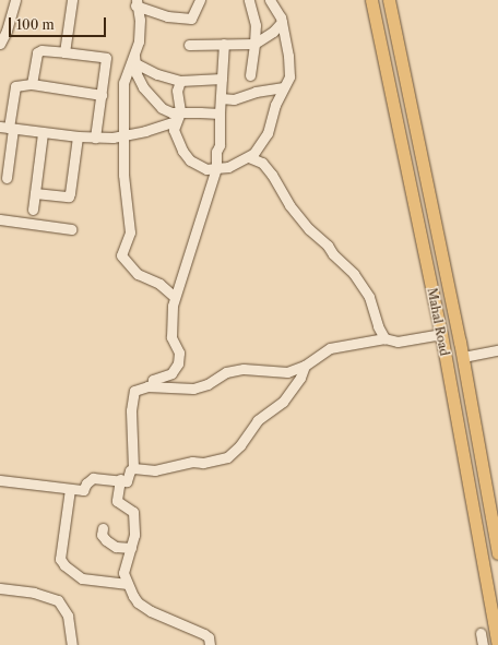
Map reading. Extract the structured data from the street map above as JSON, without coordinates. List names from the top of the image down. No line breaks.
{"streets":{"main road":["Mahal Road"]},"scale_bar":"100 m"}
